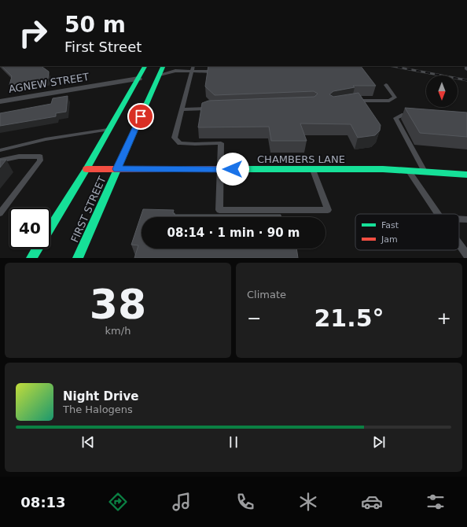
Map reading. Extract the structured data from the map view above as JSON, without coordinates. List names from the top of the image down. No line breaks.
{"streets":{"main road":["CHAMBERS LANE","FIRST STREET"],"street":["AGNEW STREET"]},"crossings":[["CHAMBERS LANE","FIRST STREET"]],"legend":["Fast","Jam"],"north":"bottom","page":{"turn":["50 m","First Street"],"limit":"40","trip":"08:14 · 1 min · 90 m","tile":[["38","km/h"],"Climate"],"heat":["−","21.5°","+"],"song":["Night Drive","The Halogens"],"tabs":"08:13"}}
